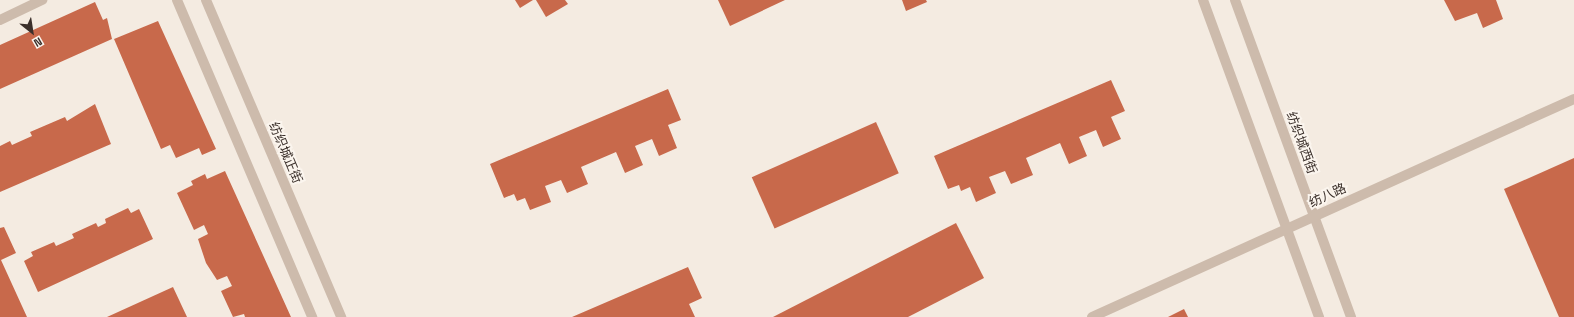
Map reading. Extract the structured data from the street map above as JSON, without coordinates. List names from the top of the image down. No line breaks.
{"streets":{"street":["纺织城西街","纺织城正街","纺八路"]},"crossings":[["纺织城西街","纺八路"]],"north":"bottom right"}
